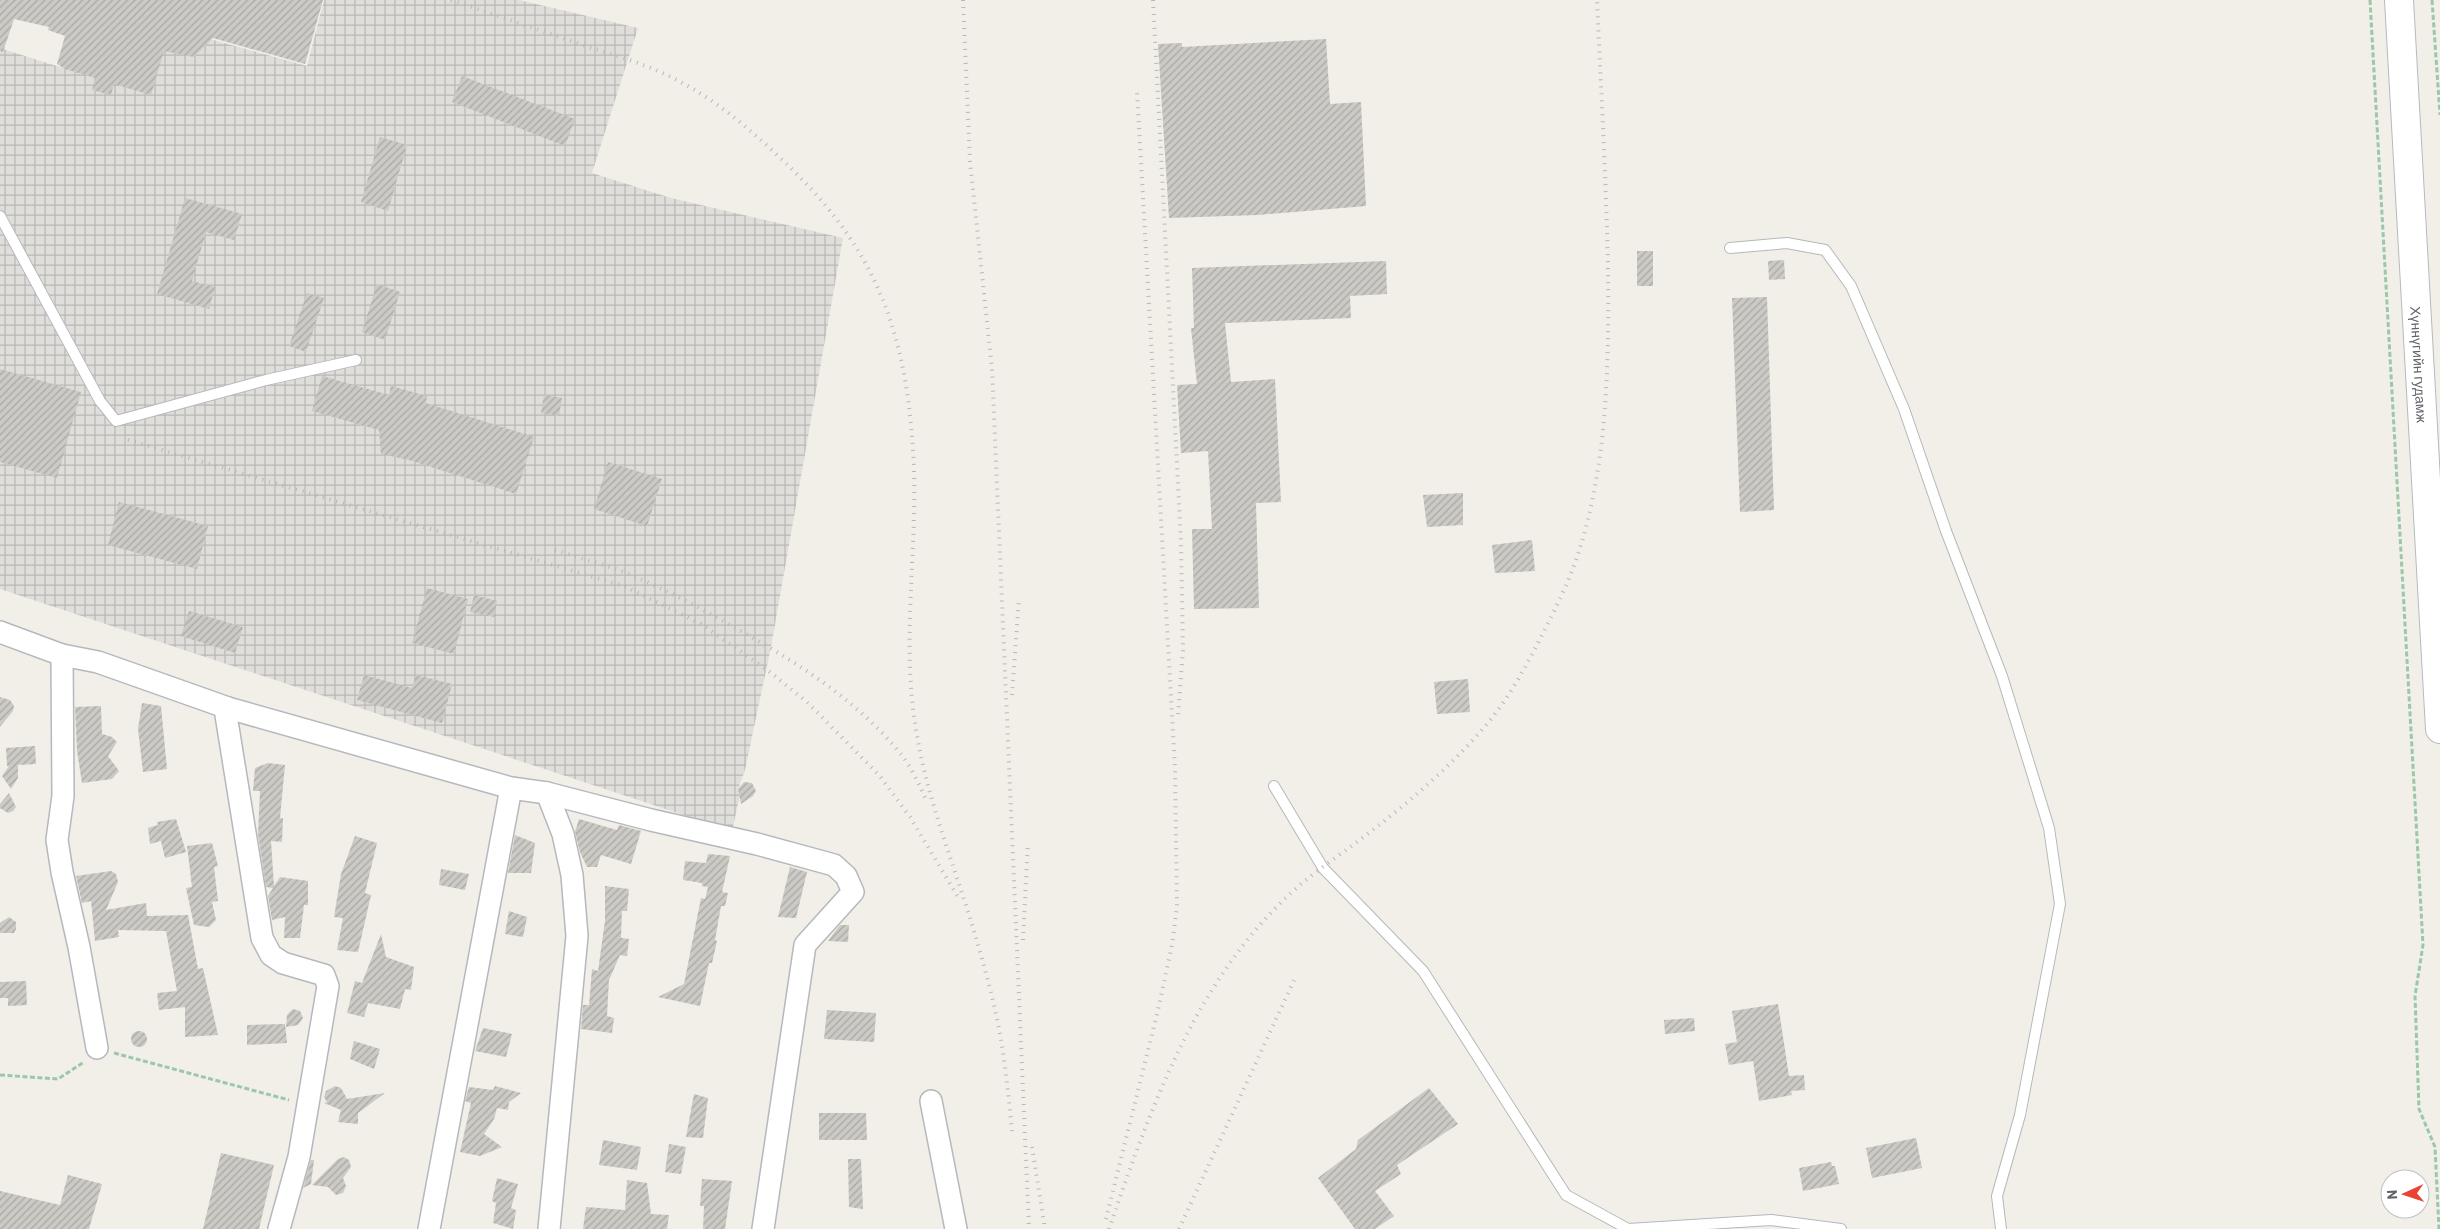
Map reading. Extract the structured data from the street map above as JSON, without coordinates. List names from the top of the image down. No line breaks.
{"streets":{"main road":["Хүннүгийн гудамж"]},"north":"left"}
